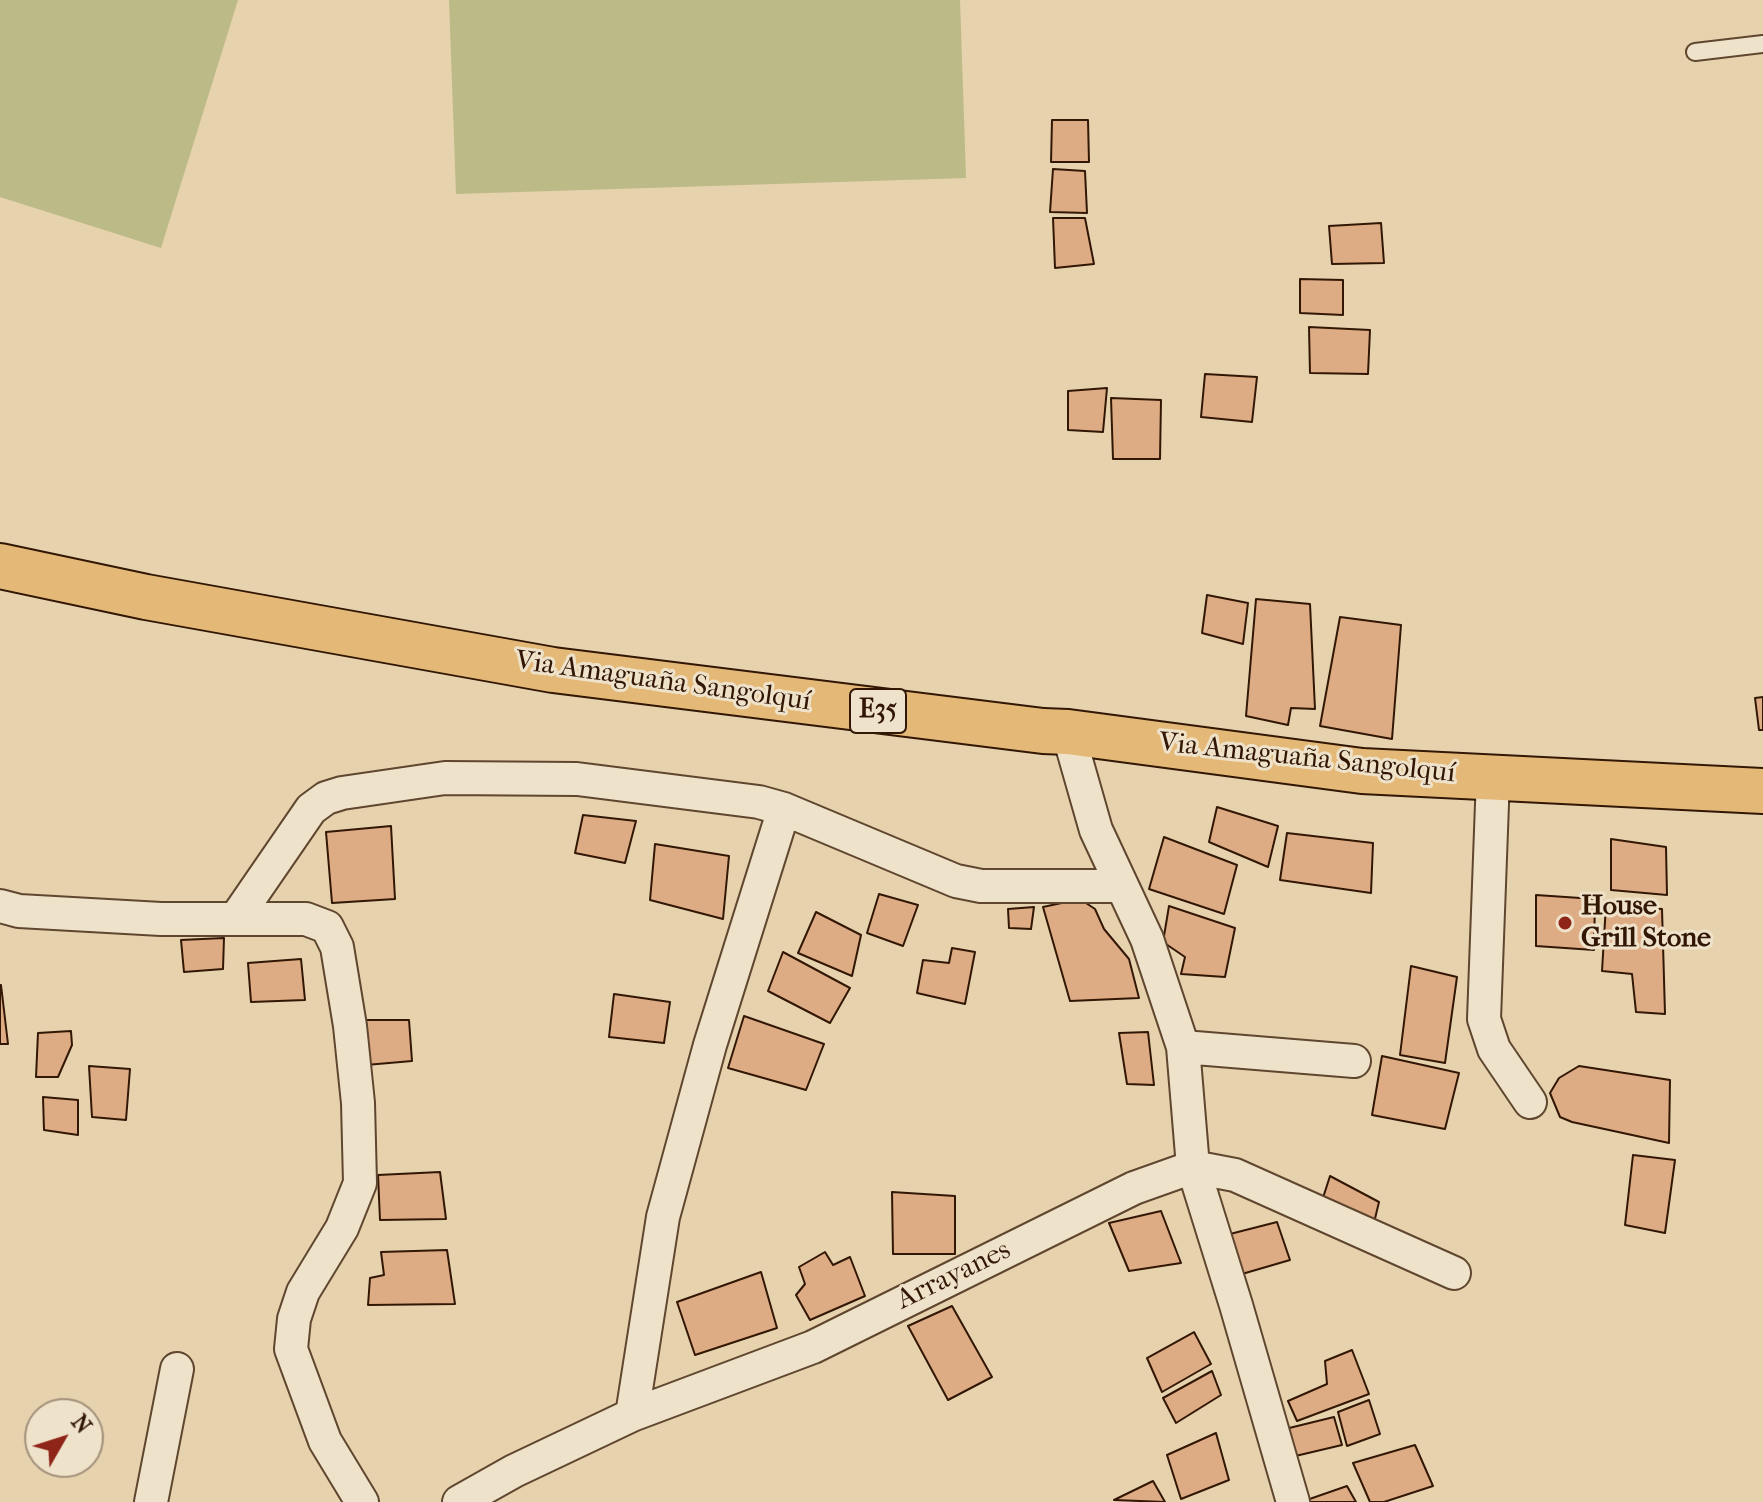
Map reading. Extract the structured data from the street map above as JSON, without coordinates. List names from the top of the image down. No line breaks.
{"streets":{"highway":["Via Amaguaña Sangolquí","E35"],"street":["Arrayanes"]},"places":["House Grill Stone"],"north":"top right"}
